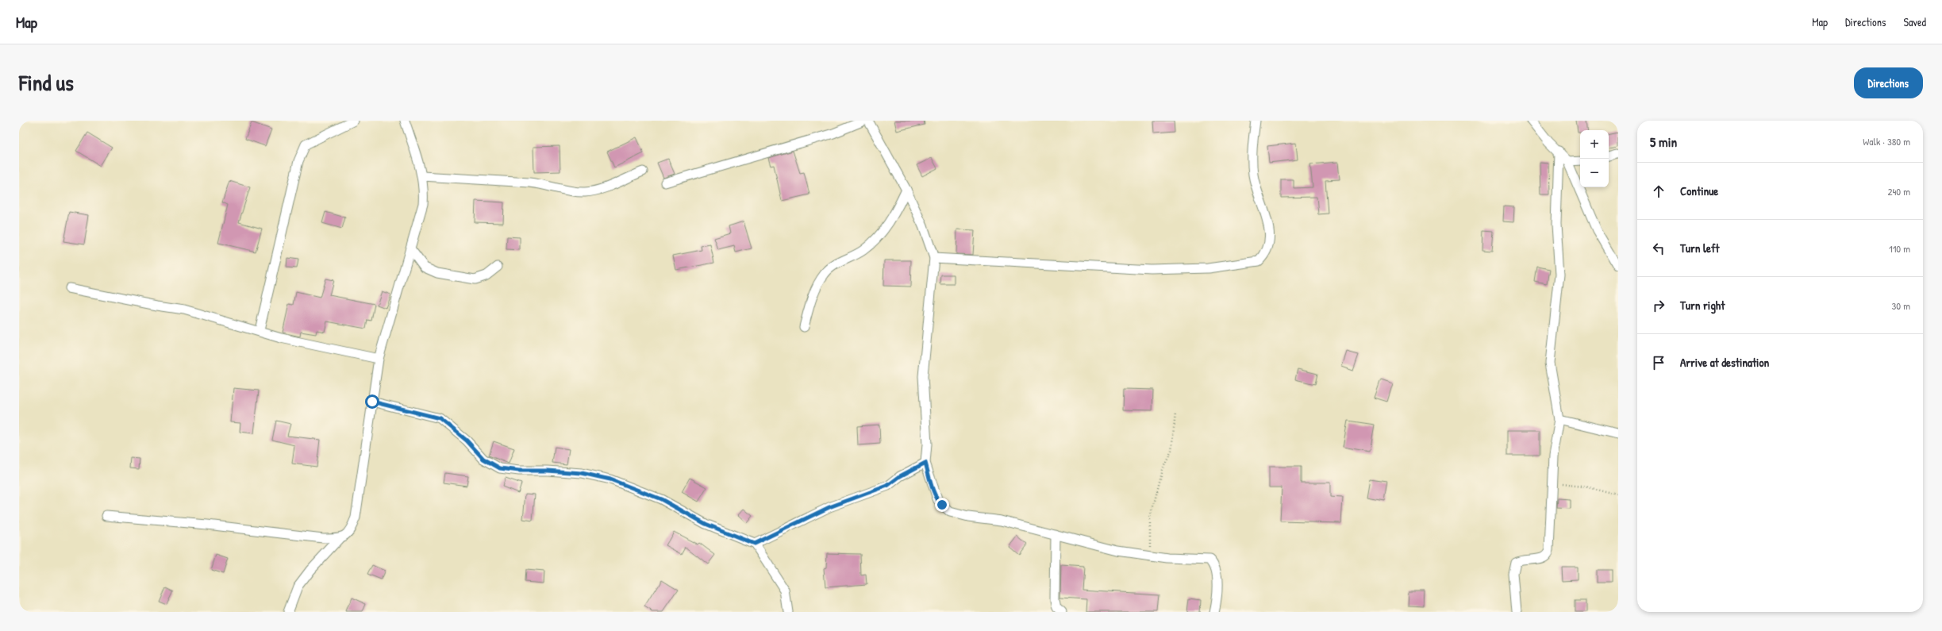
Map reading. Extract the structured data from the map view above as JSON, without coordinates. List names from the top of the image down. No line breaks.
{"page":{"header":"Map","nav":["Map","Directions","Saved"],"title":"Find us","buttons":"Directions","heading":["5 min","Walk · 380 m"],"map_buttons":["+","−"],"list":[["Continue","240 m"],["Turn left","110 m"],["Turn right","30 m"],"Arrive at destination"]}}
